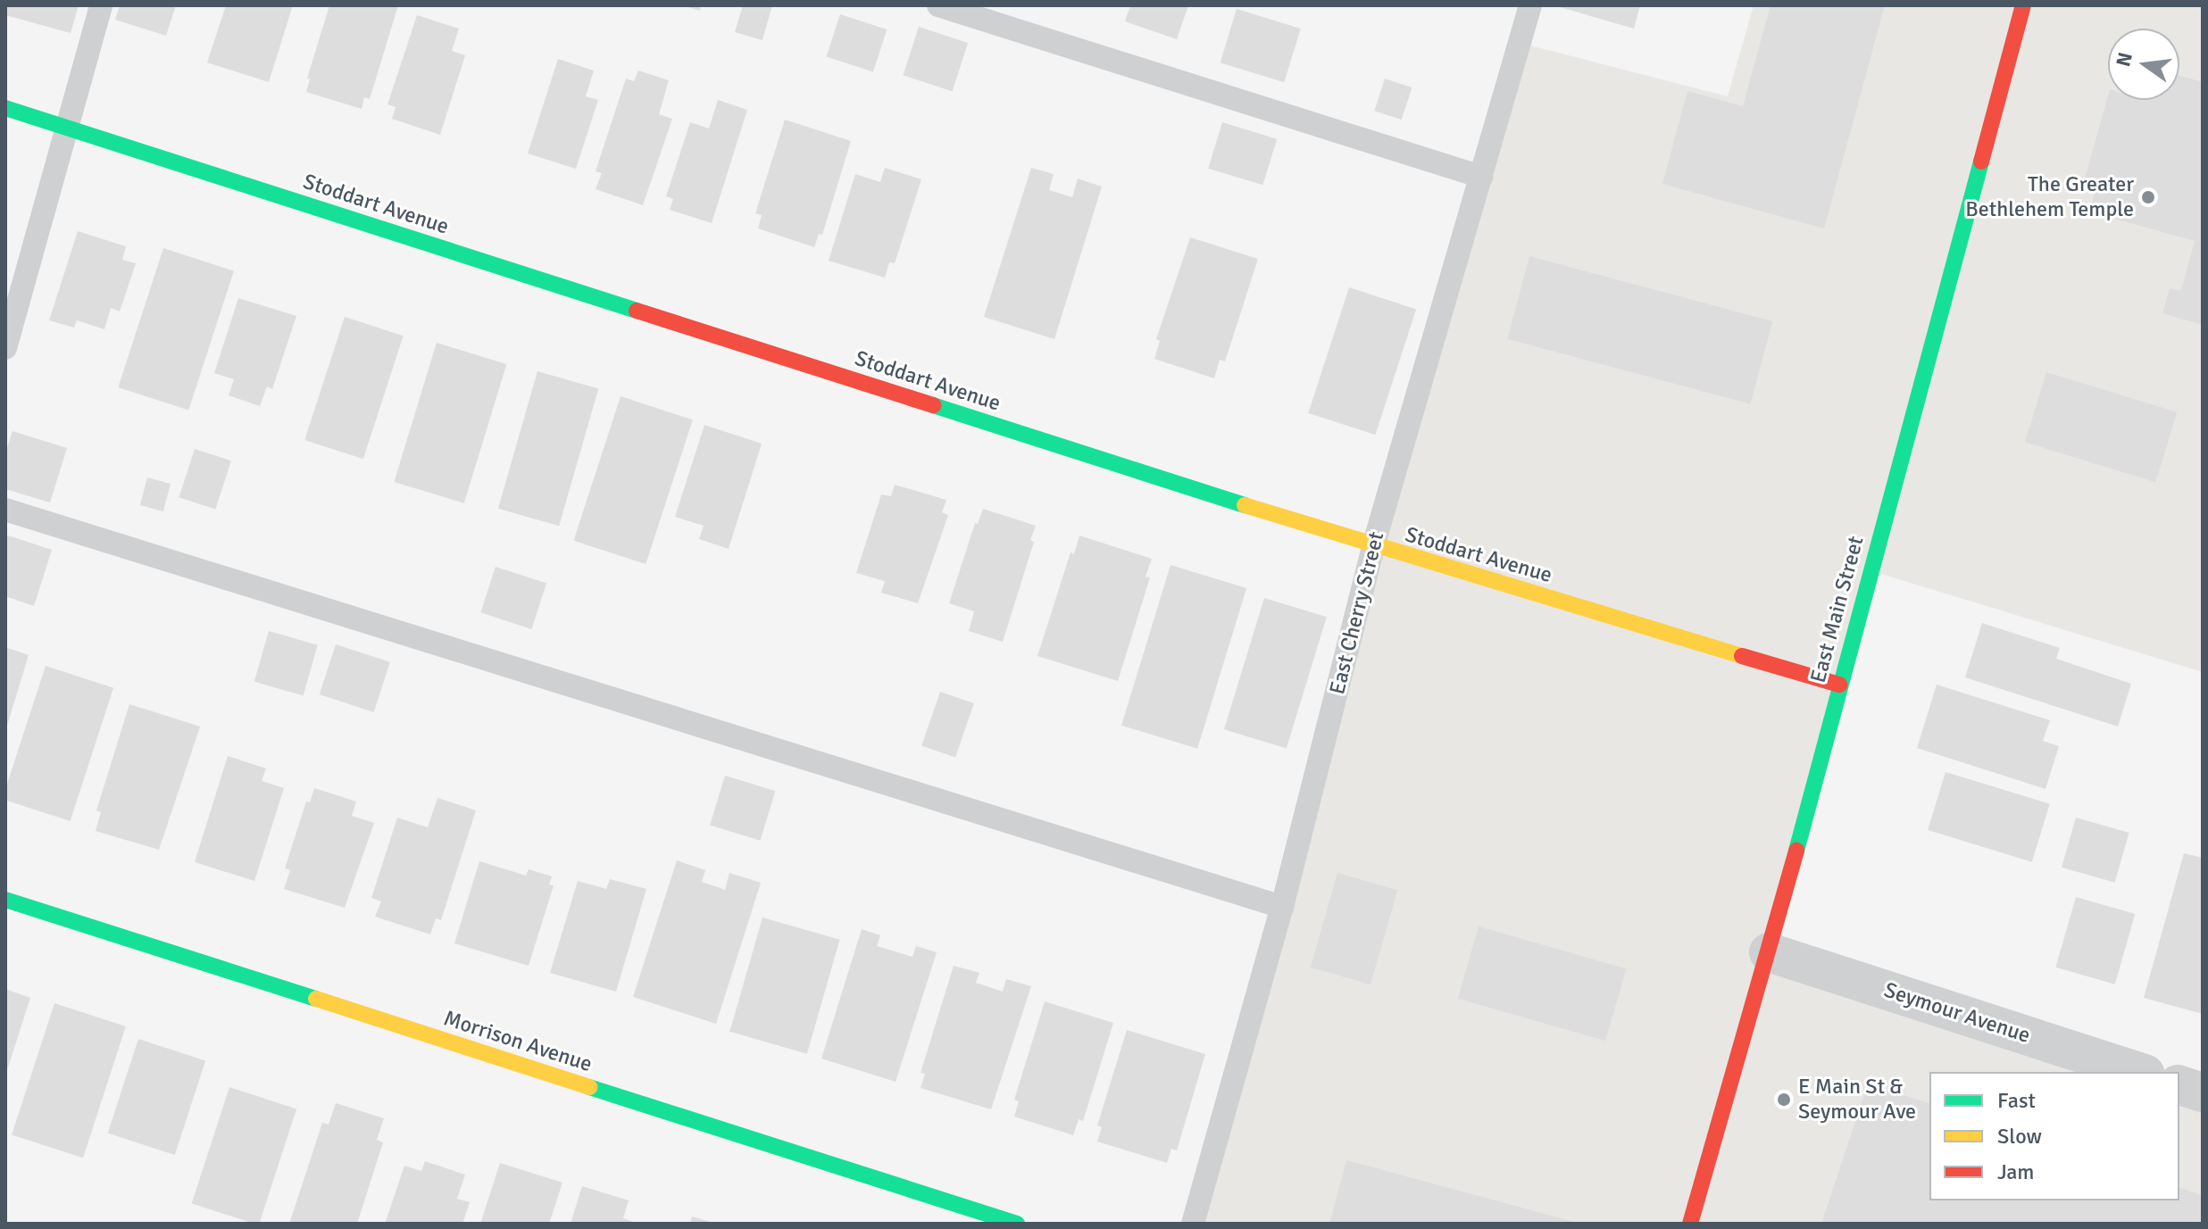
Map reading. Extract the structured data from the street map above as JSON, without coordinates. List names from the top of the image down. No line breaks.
{"streets":{"street":["Stoddart Avenue","East Main Street","Seymour Avenue","Morrison Avenue"],"lane":["East Cherry Street"]},"crossings":[["Stoddart Avenue","East Main Street"],["Stoddart Avenue","East Cherry Street"],["East Main Street","Seymour Avenue"]],"places":["The Greater Bethlehem Temple","E Main St & Seymour Ave"],"legend":["Fast","Slow","Jam"],"north":"left"}
